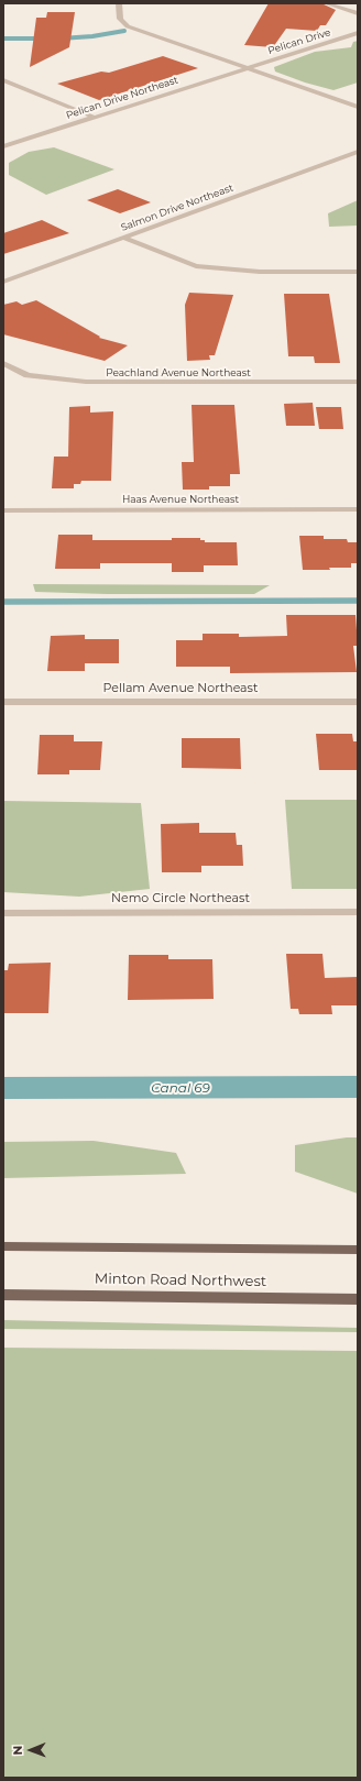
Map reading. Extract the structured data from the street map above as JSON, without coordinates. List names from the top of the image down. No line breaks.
{"streets":{"main road":["Minton Road Northwest"],"street":["Pelican Drive","Pelican Drive Northeast","Salmon Drive Northeast","Peachland Avenue Northeast","Haas Avenue Northeast","Pellam Avenue Northeast","Nemo Circle Northeast"]},"crossings":[["Pelican Drive","Pelican Drive Northeast"]],"water":["Canal 69"],"north":"left"}
